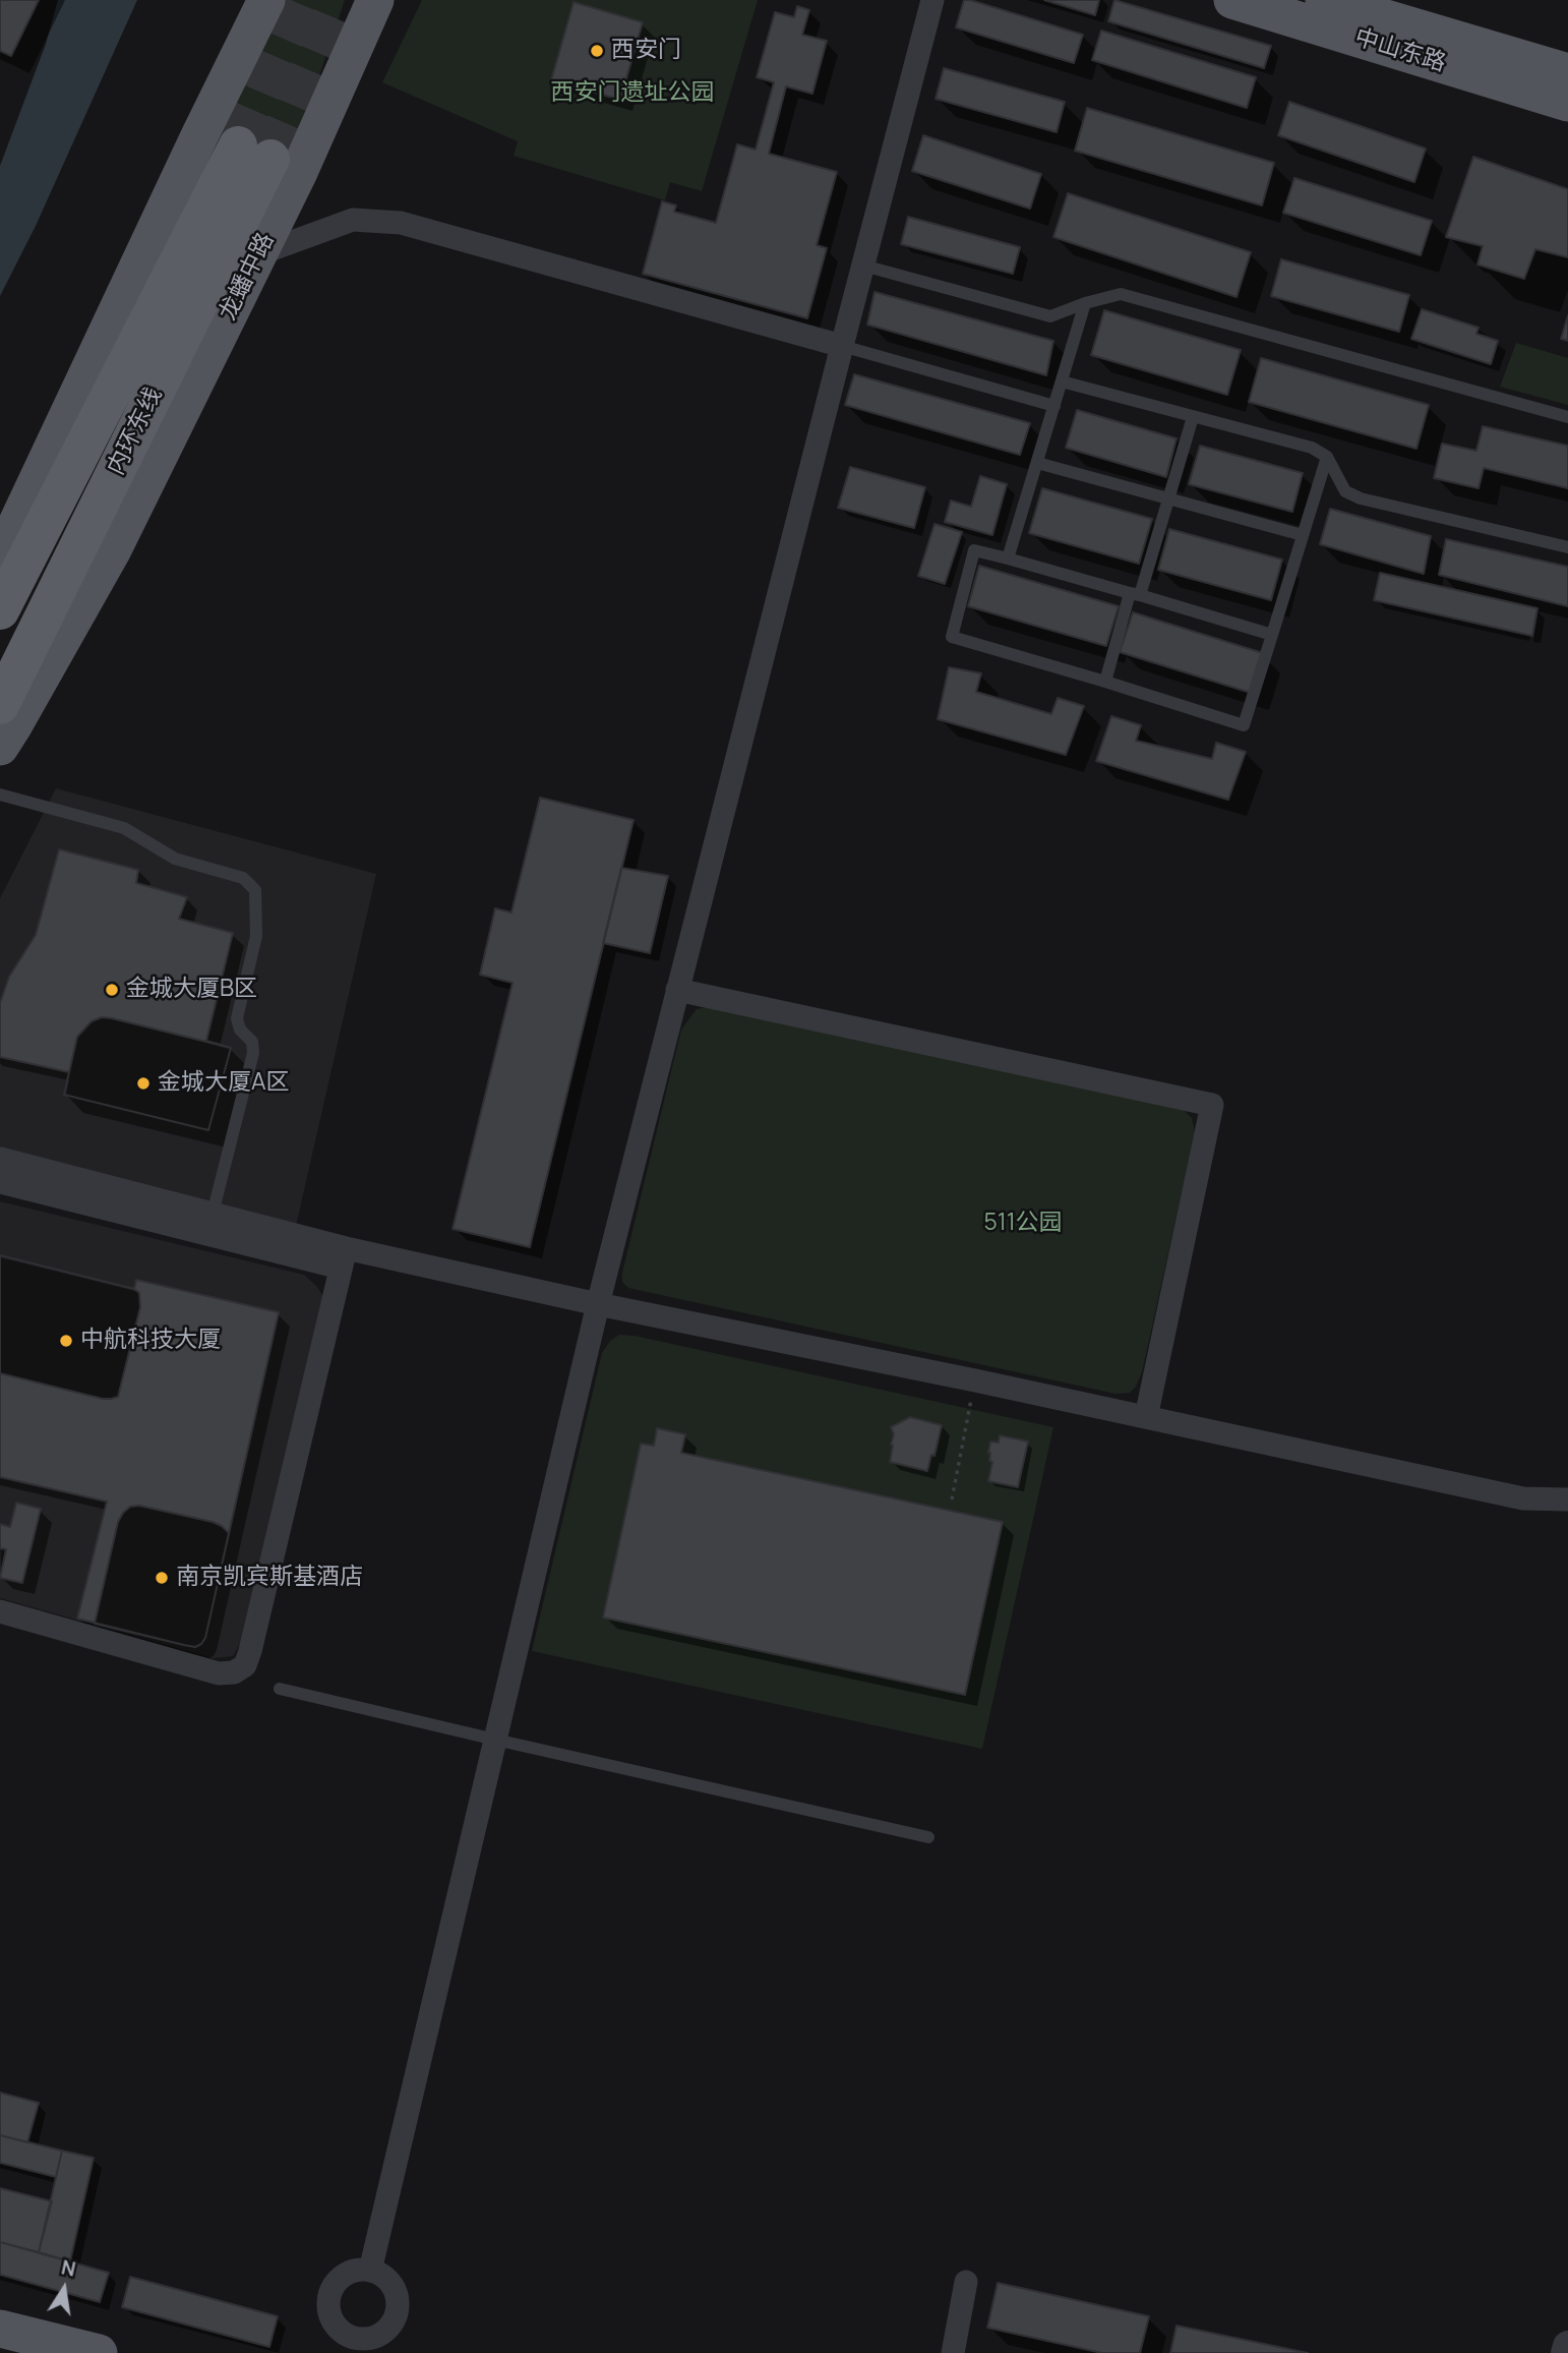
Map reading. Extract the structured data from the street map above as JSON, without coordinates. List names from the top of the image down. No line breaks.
{"streets":{"highway":["内环东线"],"main road":["中山东路","龙蟠中路"]},"parks":["西安门遗址公园","511公园"],"places":["西安门","金城大厦B区","金城大厦A区","中航科技大厦","南京凯宾斯基酒店"],"north":"top"}
